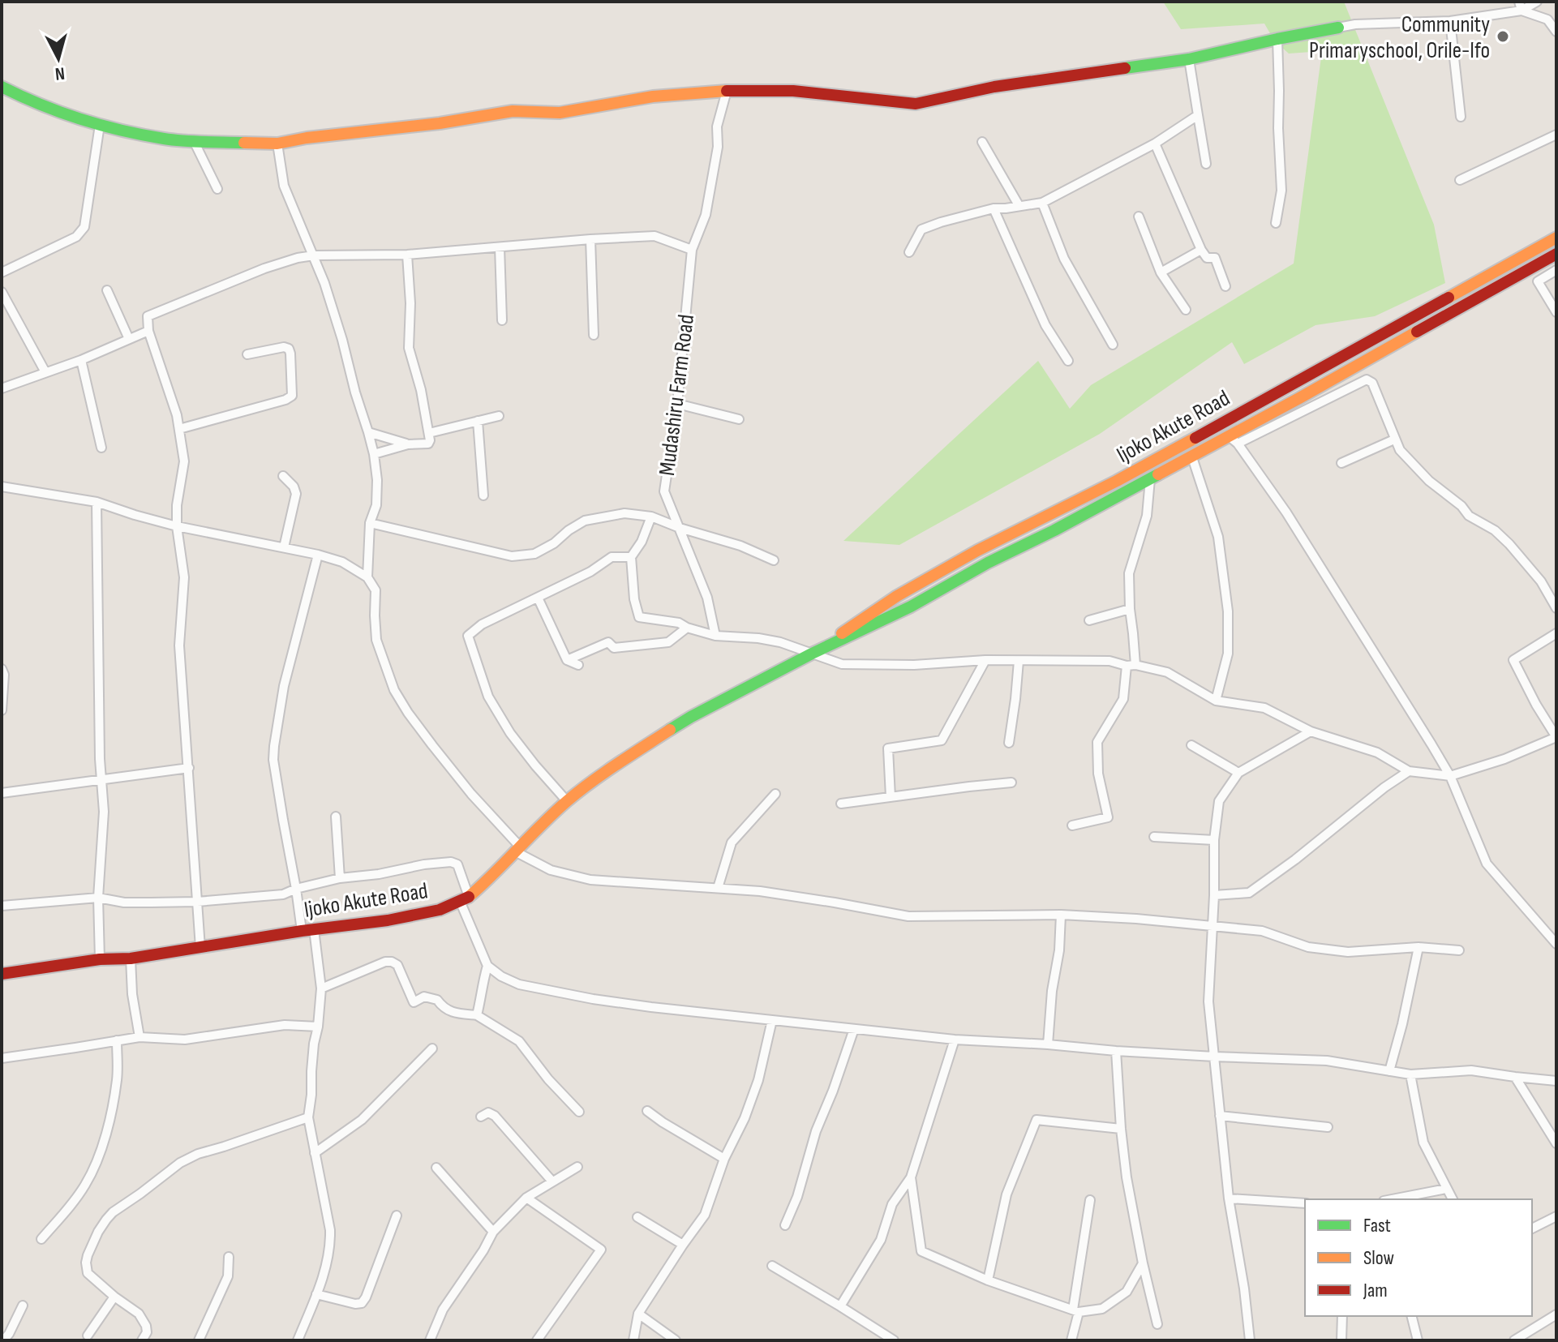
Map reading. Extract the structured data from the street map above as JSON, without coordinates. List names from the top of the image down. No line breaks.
{"streets":{"main road":["Ijoko Akute Road"],"street":["Mudashiru Farm Road"]},"places":["Community Primaryschool, Orile-Ifo"],"legend":["Fast","Slow","Jam"],"north":"bottom"}
